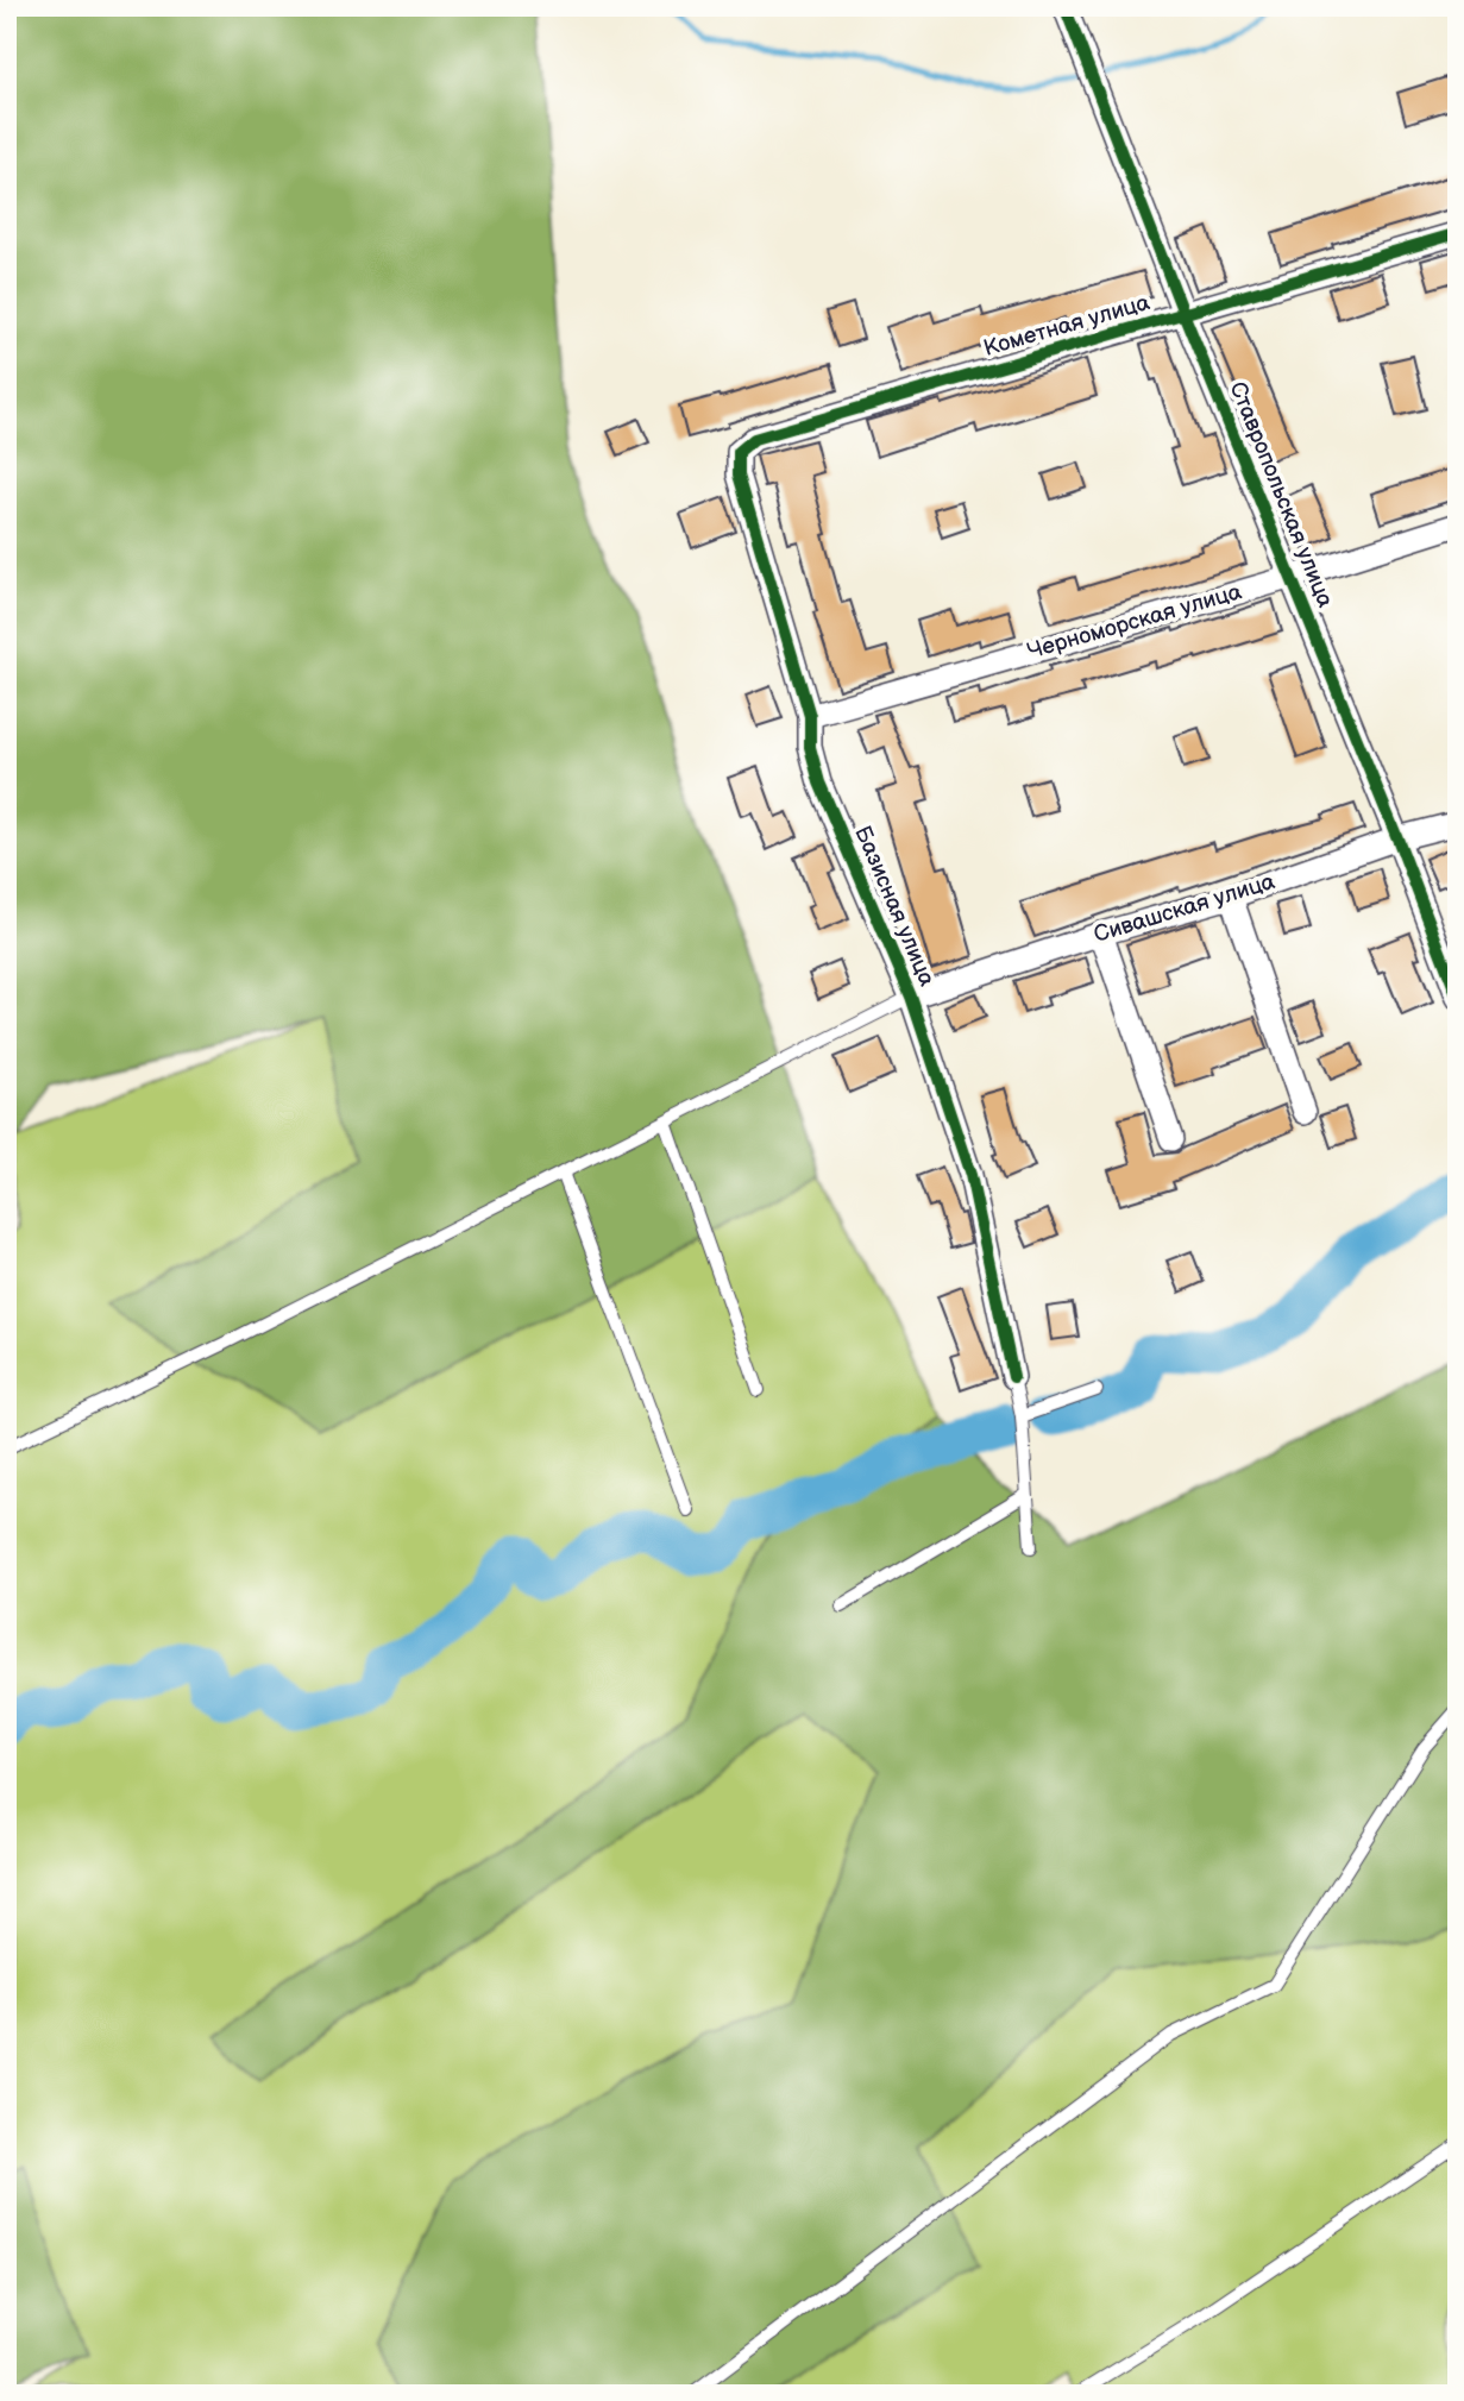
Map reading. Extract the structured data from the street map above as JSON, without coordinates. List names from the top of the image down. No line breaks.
{"streets":{"street":["Кометная улица","Ставропольская улица","Черноморская улица","Базисная улица","Сивашская улица"]},"crossings":[["Кометная улица","Ставропольская улица"],["Кометная улица","Базисная улица"],["Ставропольская улица","Черноморская улица"],["Ставропольская улица","Сивашская улица"],["Черноморская улица","Базисная улица"],["Базисная улица","Сивашская улица"]]}
